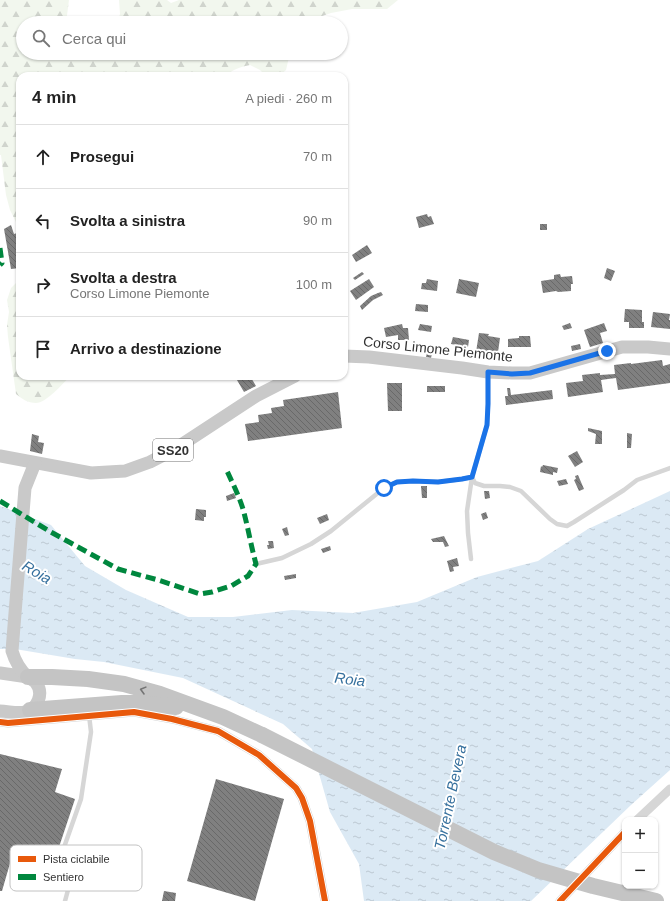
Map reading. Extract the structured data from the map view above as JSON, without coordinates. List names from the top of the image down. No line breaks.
{"streets":{"main road":["Corso Limone Piemonte","SS20"]},"water":["Roia","Torrente Bevera"],"legend":["Pista ciclabile","Sentiero"],"page":{"search":"Cerca qui","heading":["4 min","A piedi · 260 m"],"list":[["Prosegui","70 m"],["Svolta a sinistra","90 m"],["Svolta a destra","Corso Limone Piemonte","100 m"],"Arrivo a destinazione"],"map_buttons":["+","−"]}}
